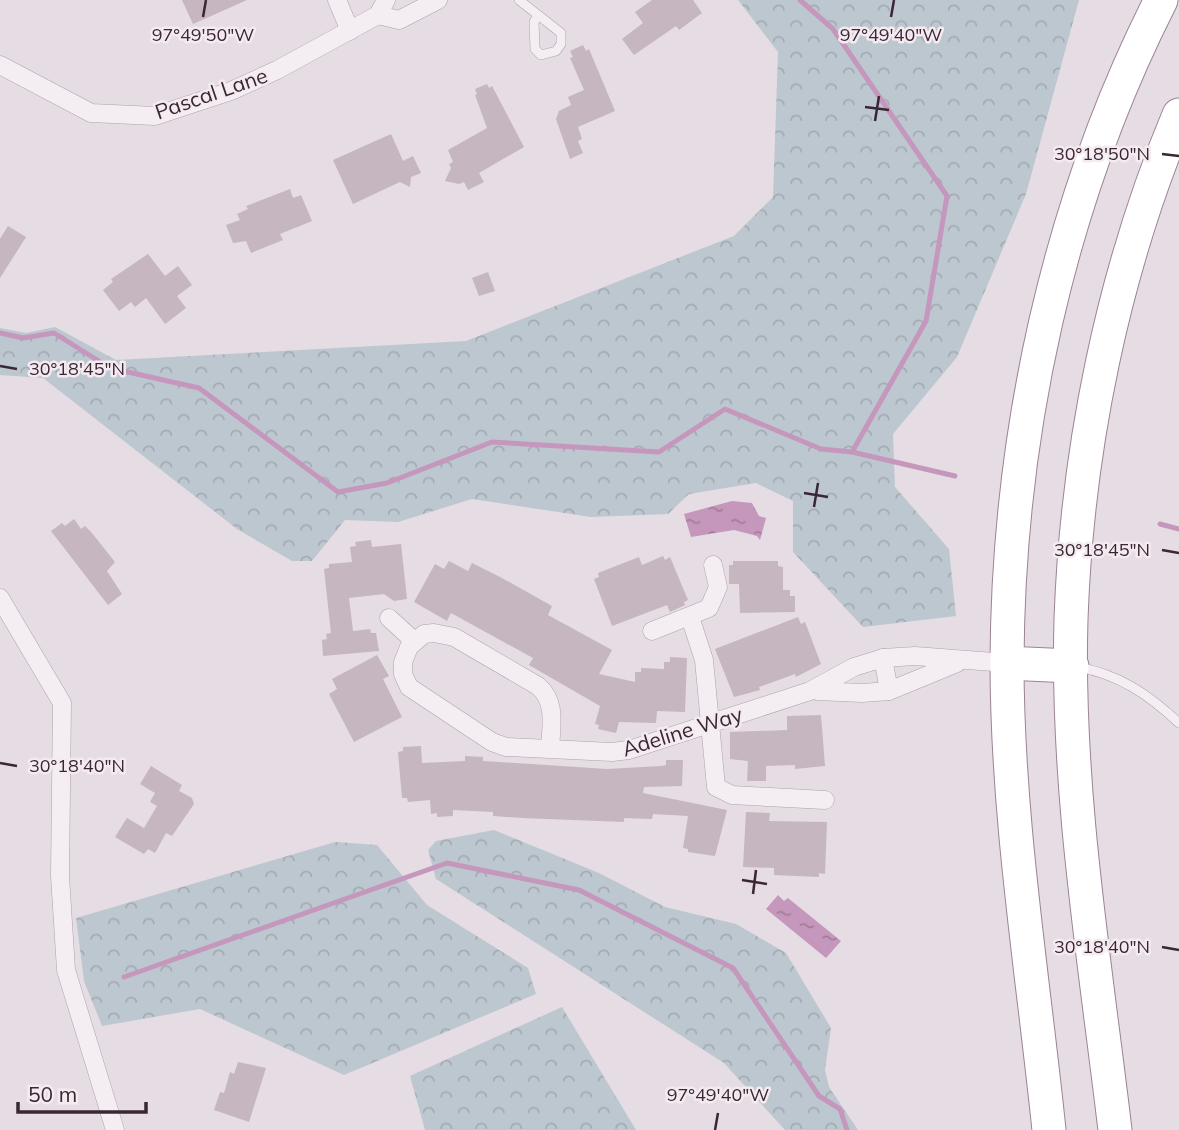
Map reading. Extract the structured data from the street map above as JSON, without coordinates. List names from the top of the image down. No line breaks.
{"streets":{"street":["Pascal Lane","Adeline Way"]},"scale_bar":"50 m","coordinates":["97°49'50\"W","97°49'40\"W","30°18'50\"N","30°18'45\"N","30°18'40\"N"]}
